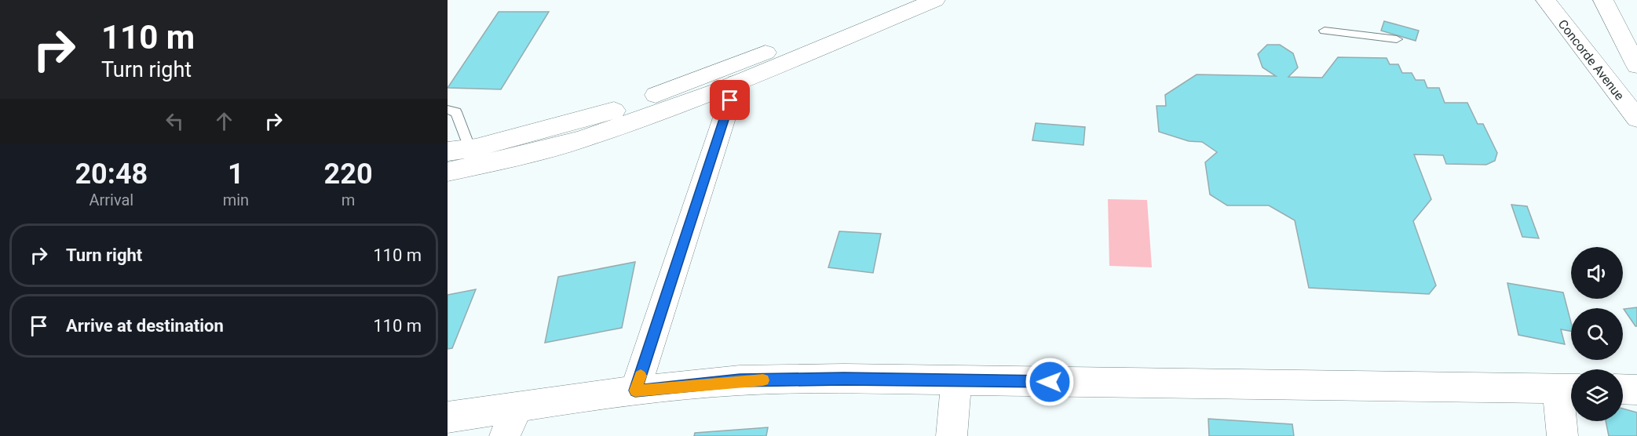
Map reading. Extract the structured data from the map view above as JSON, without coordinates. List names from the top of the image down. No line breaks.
{"streets":{"street":["Concorde Avenue"]},"page":{"turn":["110 m","Turn right"],"eta":["20:48","Arrival","1","min","220","m"],"list":[{"name":"Turn right","value":"110 m"},{"name":"Arrive at destination","value":"110 m"}]}}
